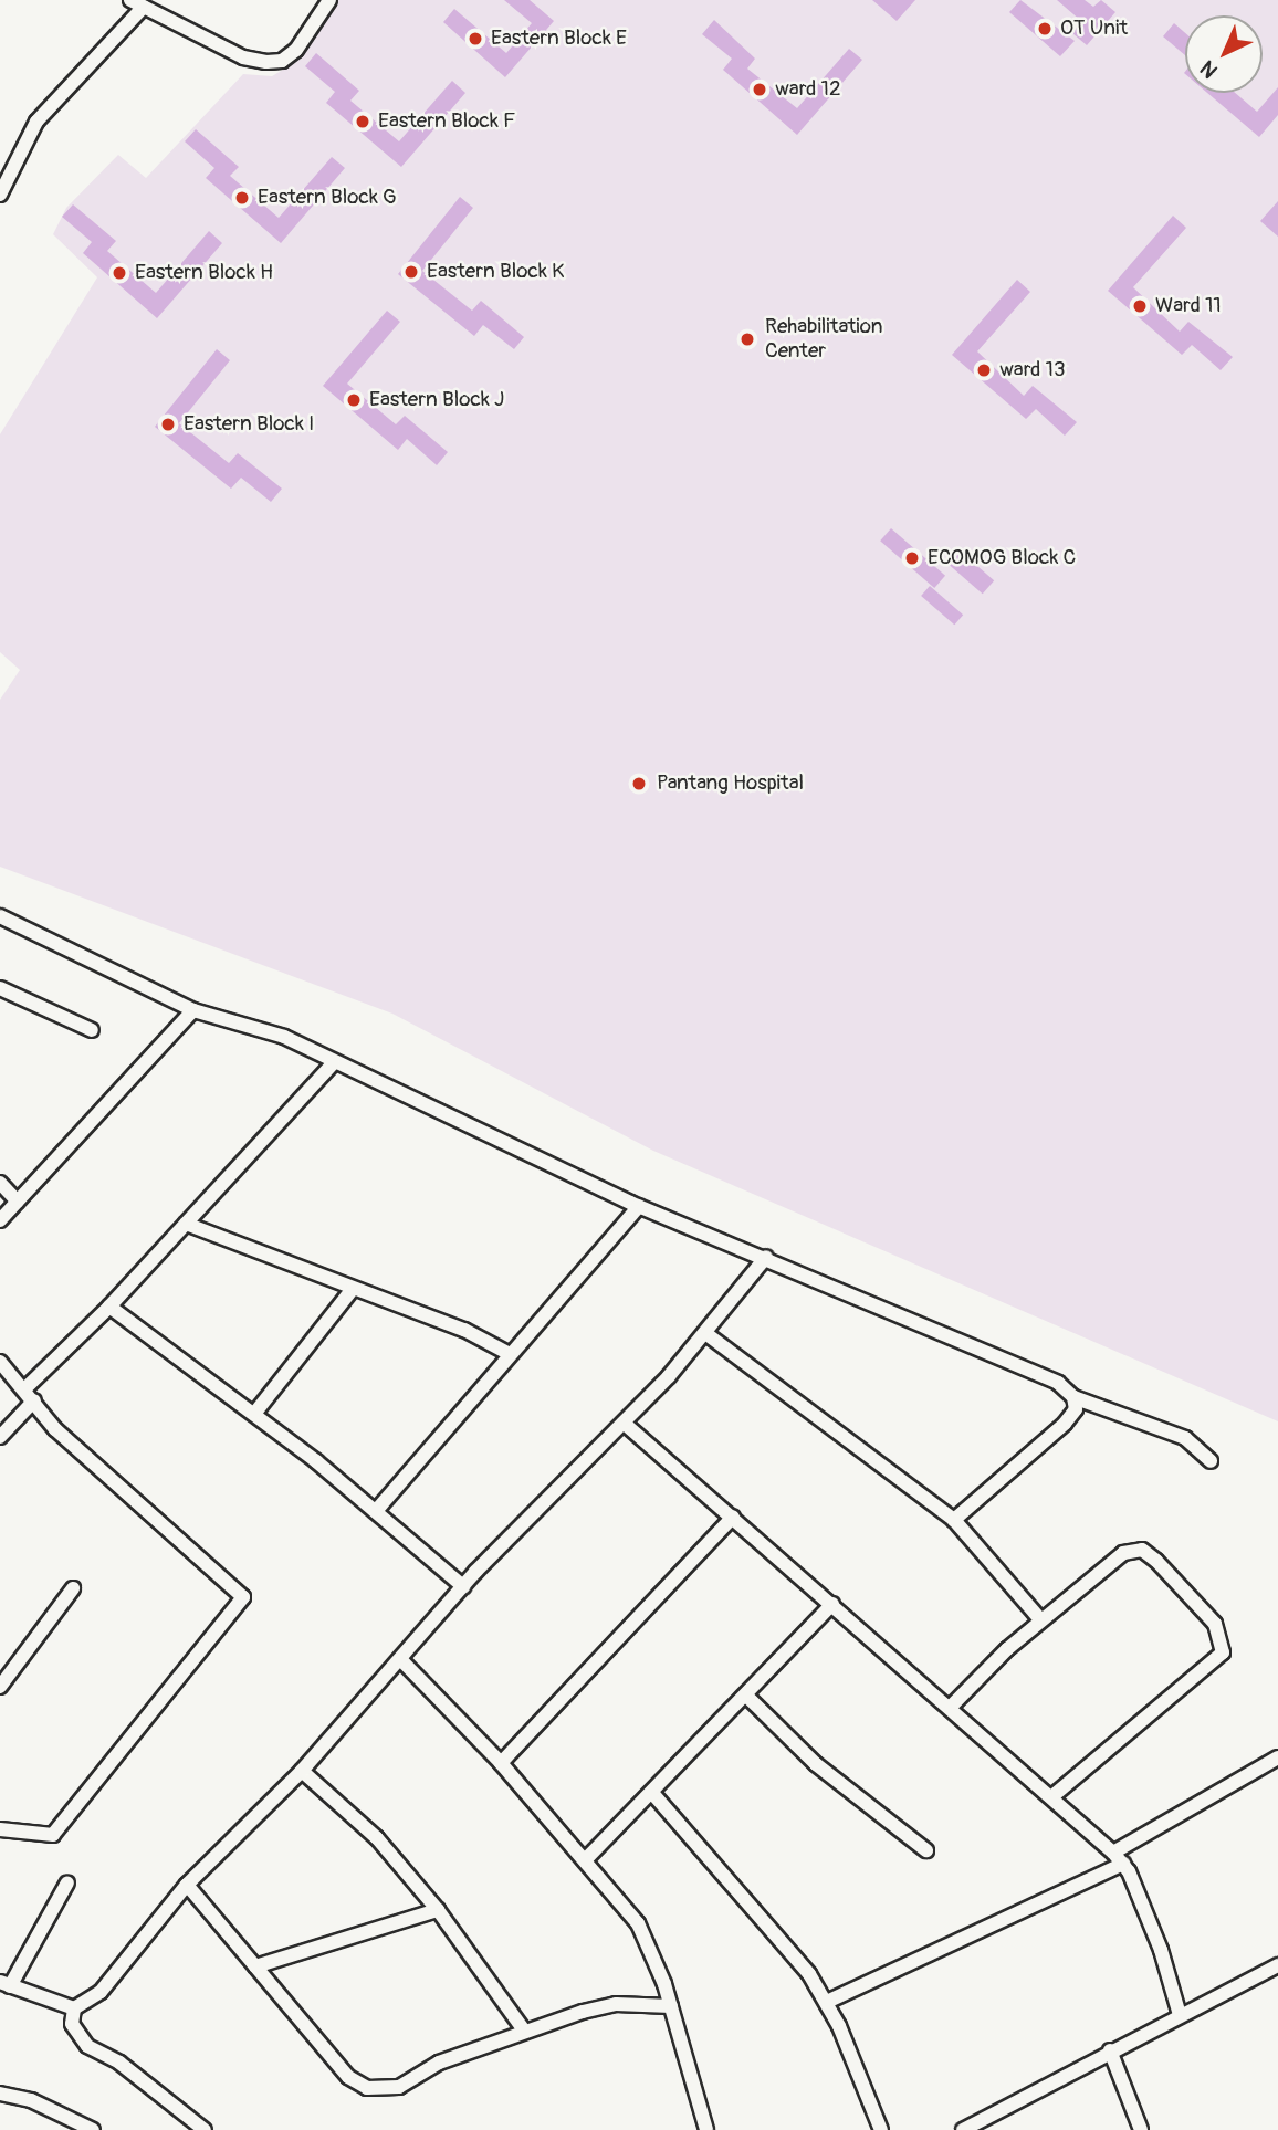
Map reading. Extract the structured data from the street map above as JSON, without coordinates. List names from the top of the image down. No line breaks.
{"places":["OT Unit","Eastern Block E","ward 12","Eastern Block F","Eastern Block G","Eastern Block K","Eastern Block H","Ward 11","Rehabilitation Center","ward 13","Eastern Block J","Eastern Block I","ECOMOG Block C","Pantang Hospital"],"north":"bottom left"}
